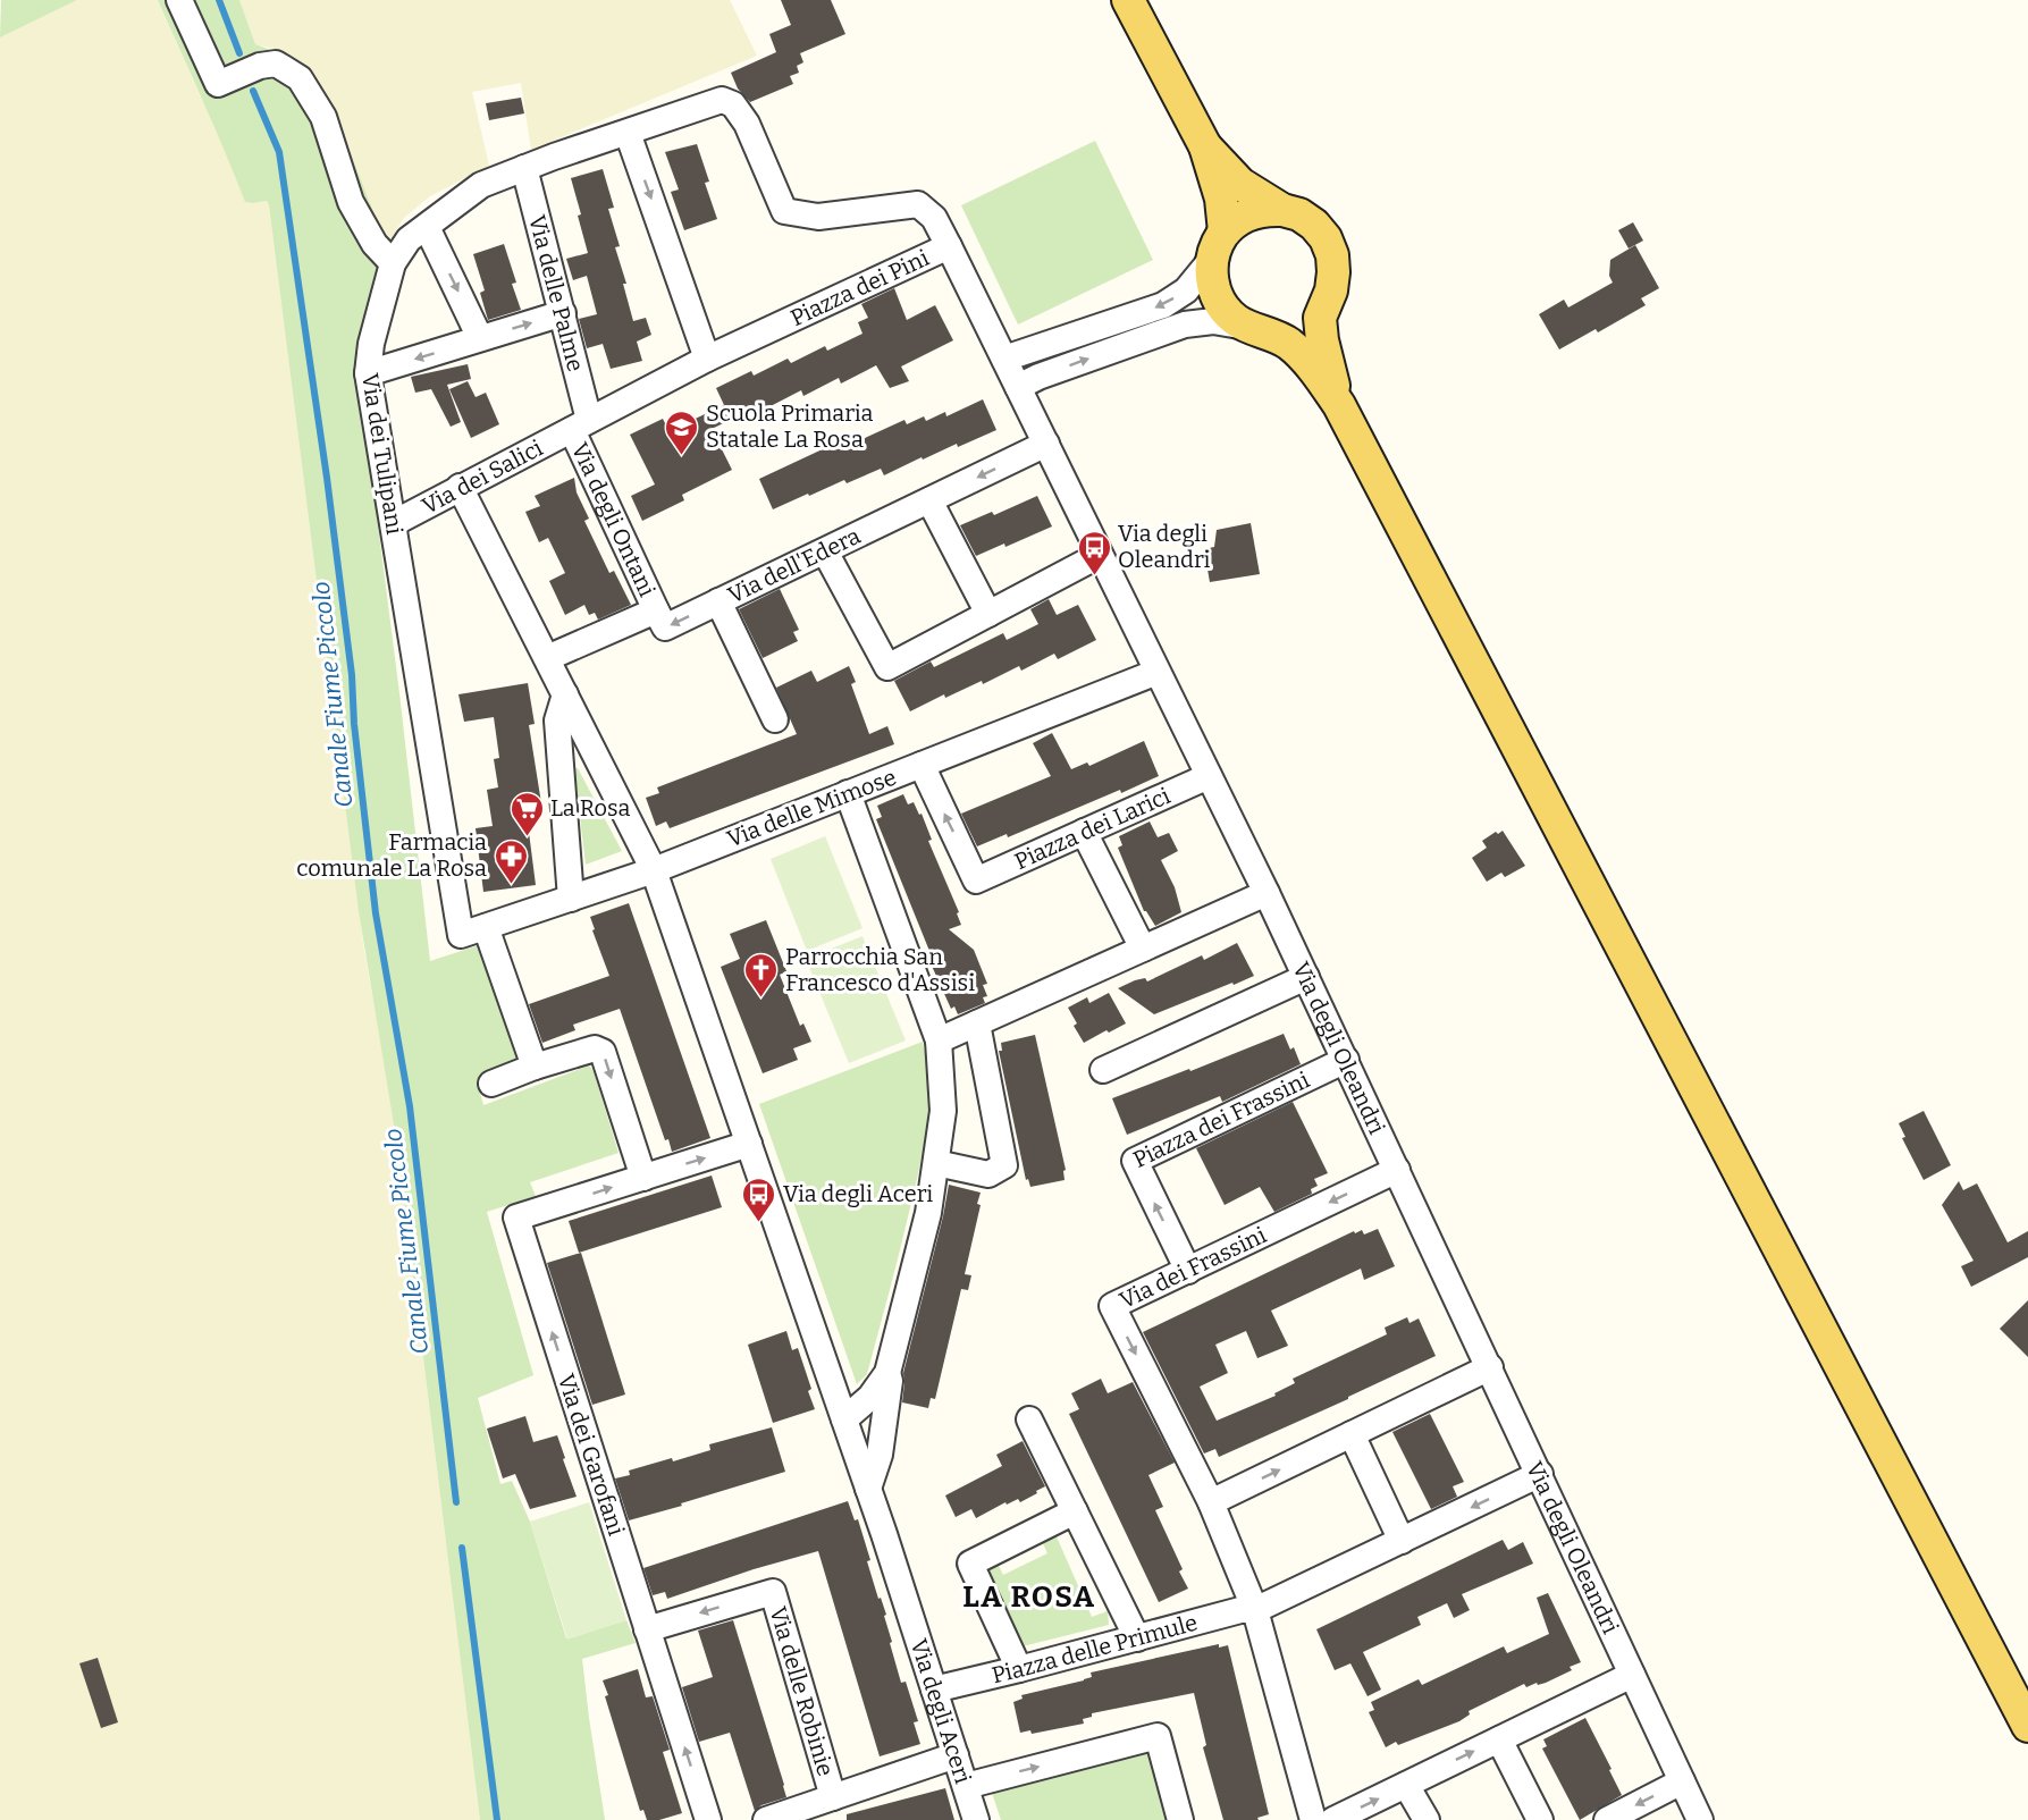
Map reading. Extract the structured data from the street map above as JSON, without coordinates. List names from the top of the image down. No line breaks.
{"streets":{"street":["Piazza dei Pini","Via delle Palme","Via dei Tulipani","Via dei Salici","Via degli Ontani","Via dell'Edera","Via delle Mimose","Piazza dei Larici","Via degli Oleandri","Piazza dei Frassini","Via dei Frassini","Via dei Garofani","Piazza delle Primule","Via delle Robinie","Via degli Aceri"]},"crossings":[["Piazza dei Pini","Via delle Palme"],["Piazza dei Pini","Via dei Tulipani"],["Piazza dei Pini","Via dei Salici"],["Piazza dei Pini","Via degli Ontani"],["Piazza dei Pini","Via degli Oleandri"],["Via delle Palme","Via dei Tulipani"],["Via delle Palme","Via dei Salici"],["Via delle Palme","Via degli Ontani"],["Via dei Tulipani","Via dei Salici"],["Via dei Tulipani","Via delle Mimose"],["Via dei Salici","Via degli Ontani"],["Via dei Salici","Via degli Aceri"],["Via degli Ontani","Via dell'Edera"],["Via dell'Edera","Via degli Oleandri"],["Via delle Mimose","Piazza dei Larici"],["Via delle Mimose","Via degli Oleandri"],["Via delle Mimose","Via degli Aceri"],["Piazza dei Larici","Via degli Oleandri"],["Via degli Oleandri","Piazza dei Frassini"],["Via degli Oleandri","Via dei Frassini"],["Via degli Oleandri","Piazza delle Primule"],["Piazza dei Frassini","Via dei Frassini"],["Via dei Garofani","Via delle Robinie"],["Piazza delle Primule","Via degli Aceri"]],"one_way":["Via dei Garofani"],"districts":["LA ROSA"],"water":["Canale Fiume Piccolo"],"places":{"school or university":["Scuola Primaria Statale La Rosa"],"bus stop":["Via degli Oleandri","Via degli Aceri"],"supermarket":["La Rosa"],"pharmacy":["Farmacia comunale La Rosa"],"church":["Parrocchia San Francesco d'Assisi"]}}
